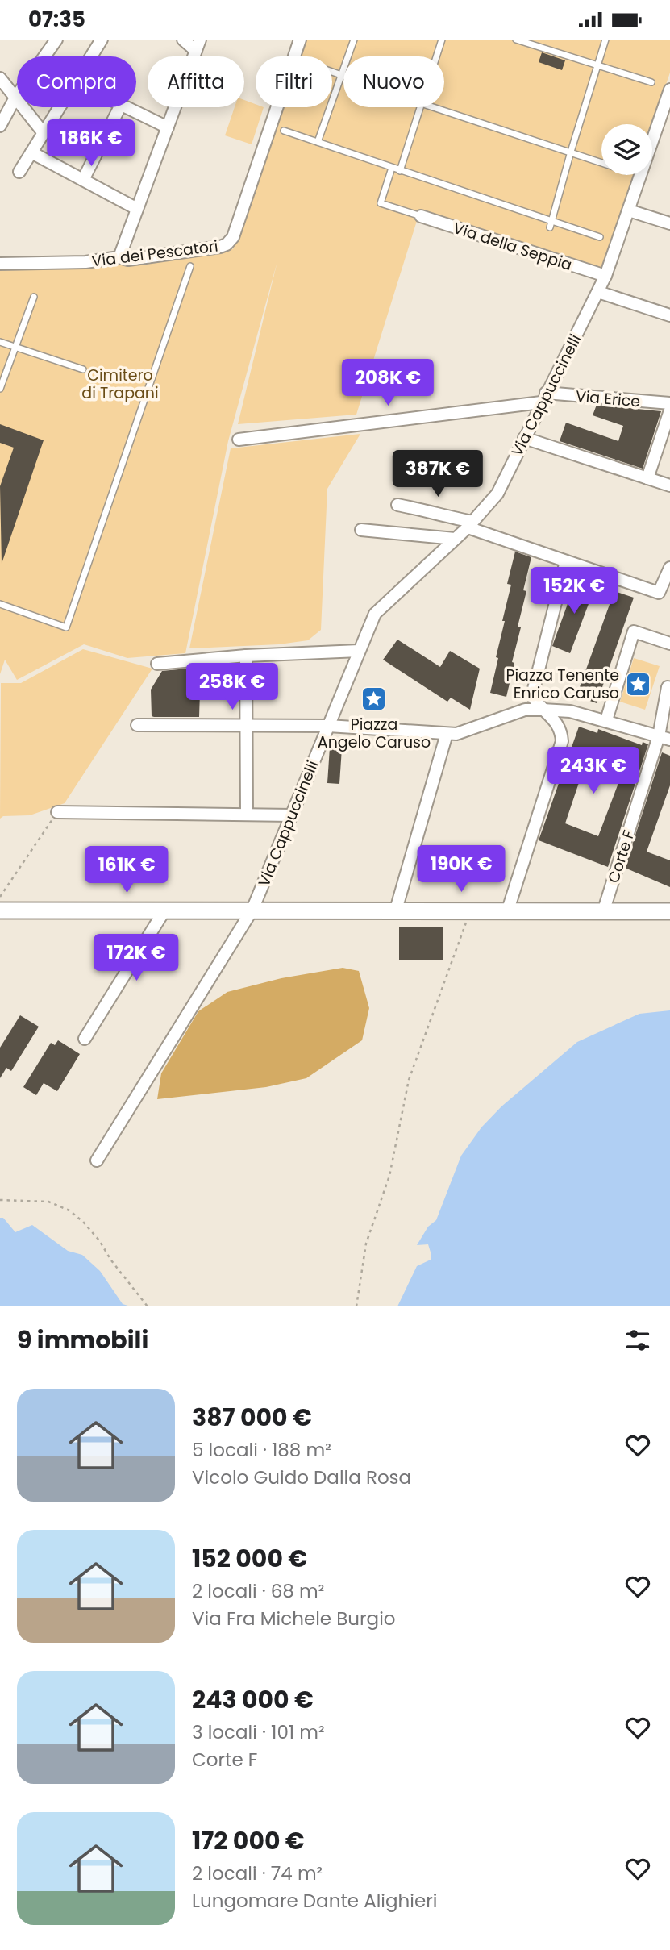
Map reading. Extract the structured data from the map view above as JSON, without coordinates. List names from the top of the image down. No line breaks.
{"streets":{"street":["Via della Seppia","Via dei Pescatori","Via Cappuccinelli","Via Erice","Corte F"]},"crossings":[["Via della Seppia","Via Cappuccinelli"],["Via Cappuccinelli","Via Erice"]],"parks":["Cimitero di Trapani"],"places":{"place":["Piazza Tenente Enrico Caruso","Piazza Angelo Caruso"]},"page":{"status":"07:35","chip":["Compra","Affitta","Filtri","Nuovo"],"price":["186K €","208K €","387K €","152K €","258K €","243K €","190K €","161K €","172K €"],"heading":"9 immobili","list":[{"name":"387 000 €","note":"5 locali · 188 m² · Vicolo Guido Dalla Rosa"},{"name":"152 000 €","note":"2 locali · 68 m² · Via Fra Michele Burgio"},{"name":"243 000 €","note":"3 locali · 101 m² · Corte F"},{"name":"172 000 €","note":"2 locali · 74 m² · Lungomare Dante Alighieri"}]}}
